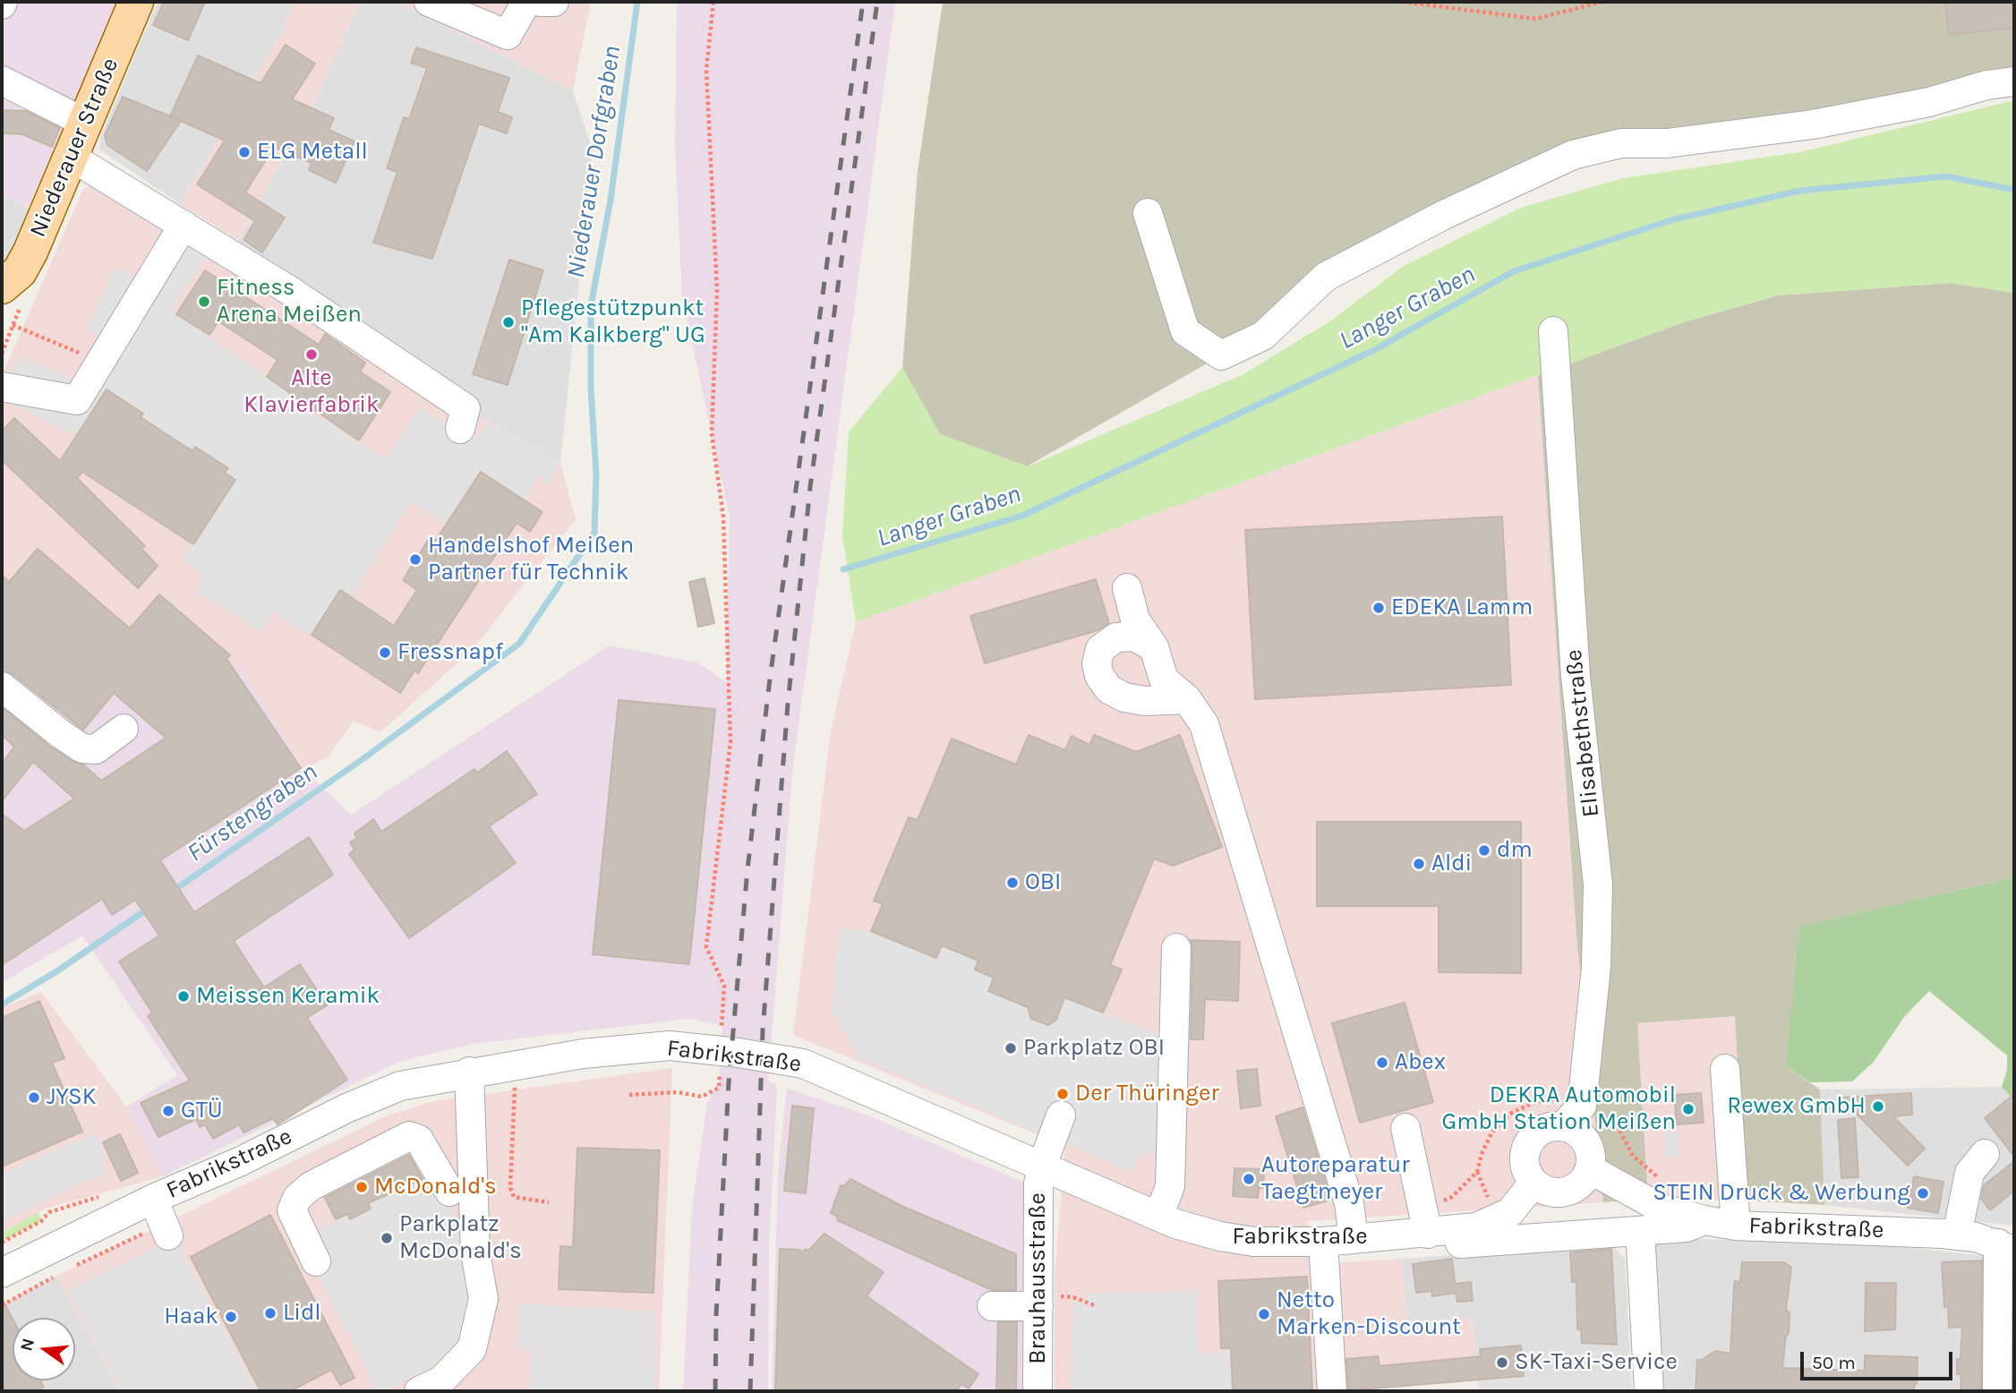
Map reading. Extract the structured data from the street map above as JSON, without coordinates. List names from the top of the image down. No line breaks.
{"streets":{"main road":["Niederauer Straße"],"street":["Elisabethstraße","Fabrikstraße","Brauhausstraße"]},"crossings":[["Elisabethstraße","Fabrikstraße"],["Fabrikstraße","Brauhausstraße"]],"water":["Niederauer Dorfgraben","Langer Graben","Fürstengraben"],"places":["ELG Metall","Fitness Arena Meißen","Pflegestützpunkt \"Am Kalkberg\" UG","Alte Klavierfabrik","Handelshof Meißen Partner für Technik","EDEKA Lamm","Fressnapf","dm","Aldi","OBI","Meissen Keramik","Parkplatz OBI","Abex","Der Thüringer","JYSK","Rewex GmbH","DEKRA Automobil GmbH Station Meißen","GTÜ","Autoreparatur Taegtmeyer","McDonald's","STEIN Druck & Werbung","Parkplatz McDonald's","Lidl","Netto Marken-Discount","Haak","SK-Taxi-Service"],"scale_bar":"50 m","north":"left"}
